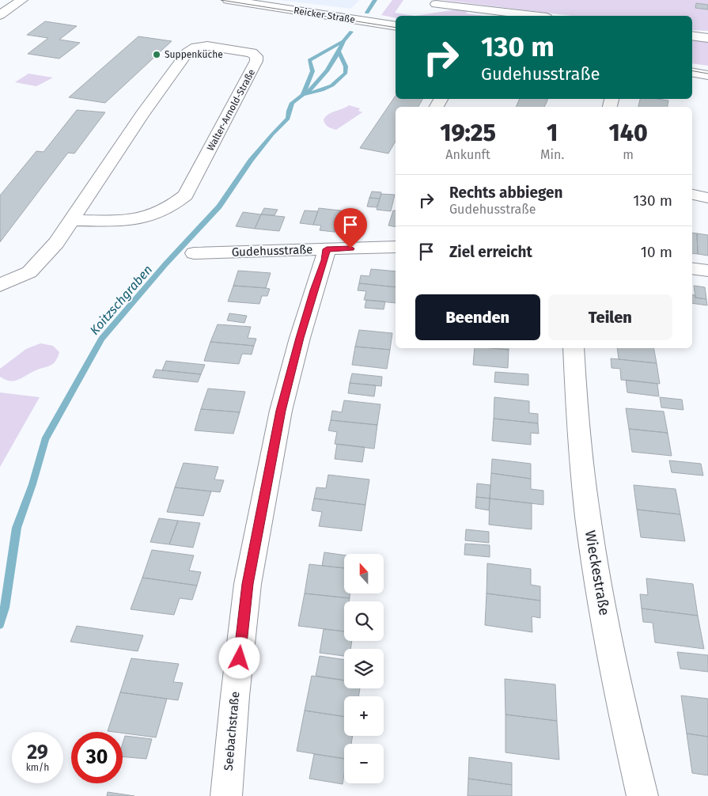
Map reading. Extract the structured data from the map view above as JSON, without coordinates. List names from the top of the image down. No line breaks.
{"streets":{"street":["Reicker Straße","Walter-Arnold-Straße","Gudehusstraße","Wieckestraße","Seebachstraße"]},"crossings":[["Gudehusstraße","Seebachstraße"]],"water":["Koitzschgraben"],"places":["Suppenküche"],"north":"top","page":{"turn":["130 m","Gudehusstraße"],"eta":["19:25","Ankunft","1","Min.","140","m"],"list":[{"name":"Rechts abbiegen","note":"Gudehusstraße","value":"130 m"},{"name":"Ziel erreicht","value":"10 m"}],"buttons":["Beenden","Teilen"],"map_buttons":["+","−"],"speed":"29 km/h","limit":"30"}}
